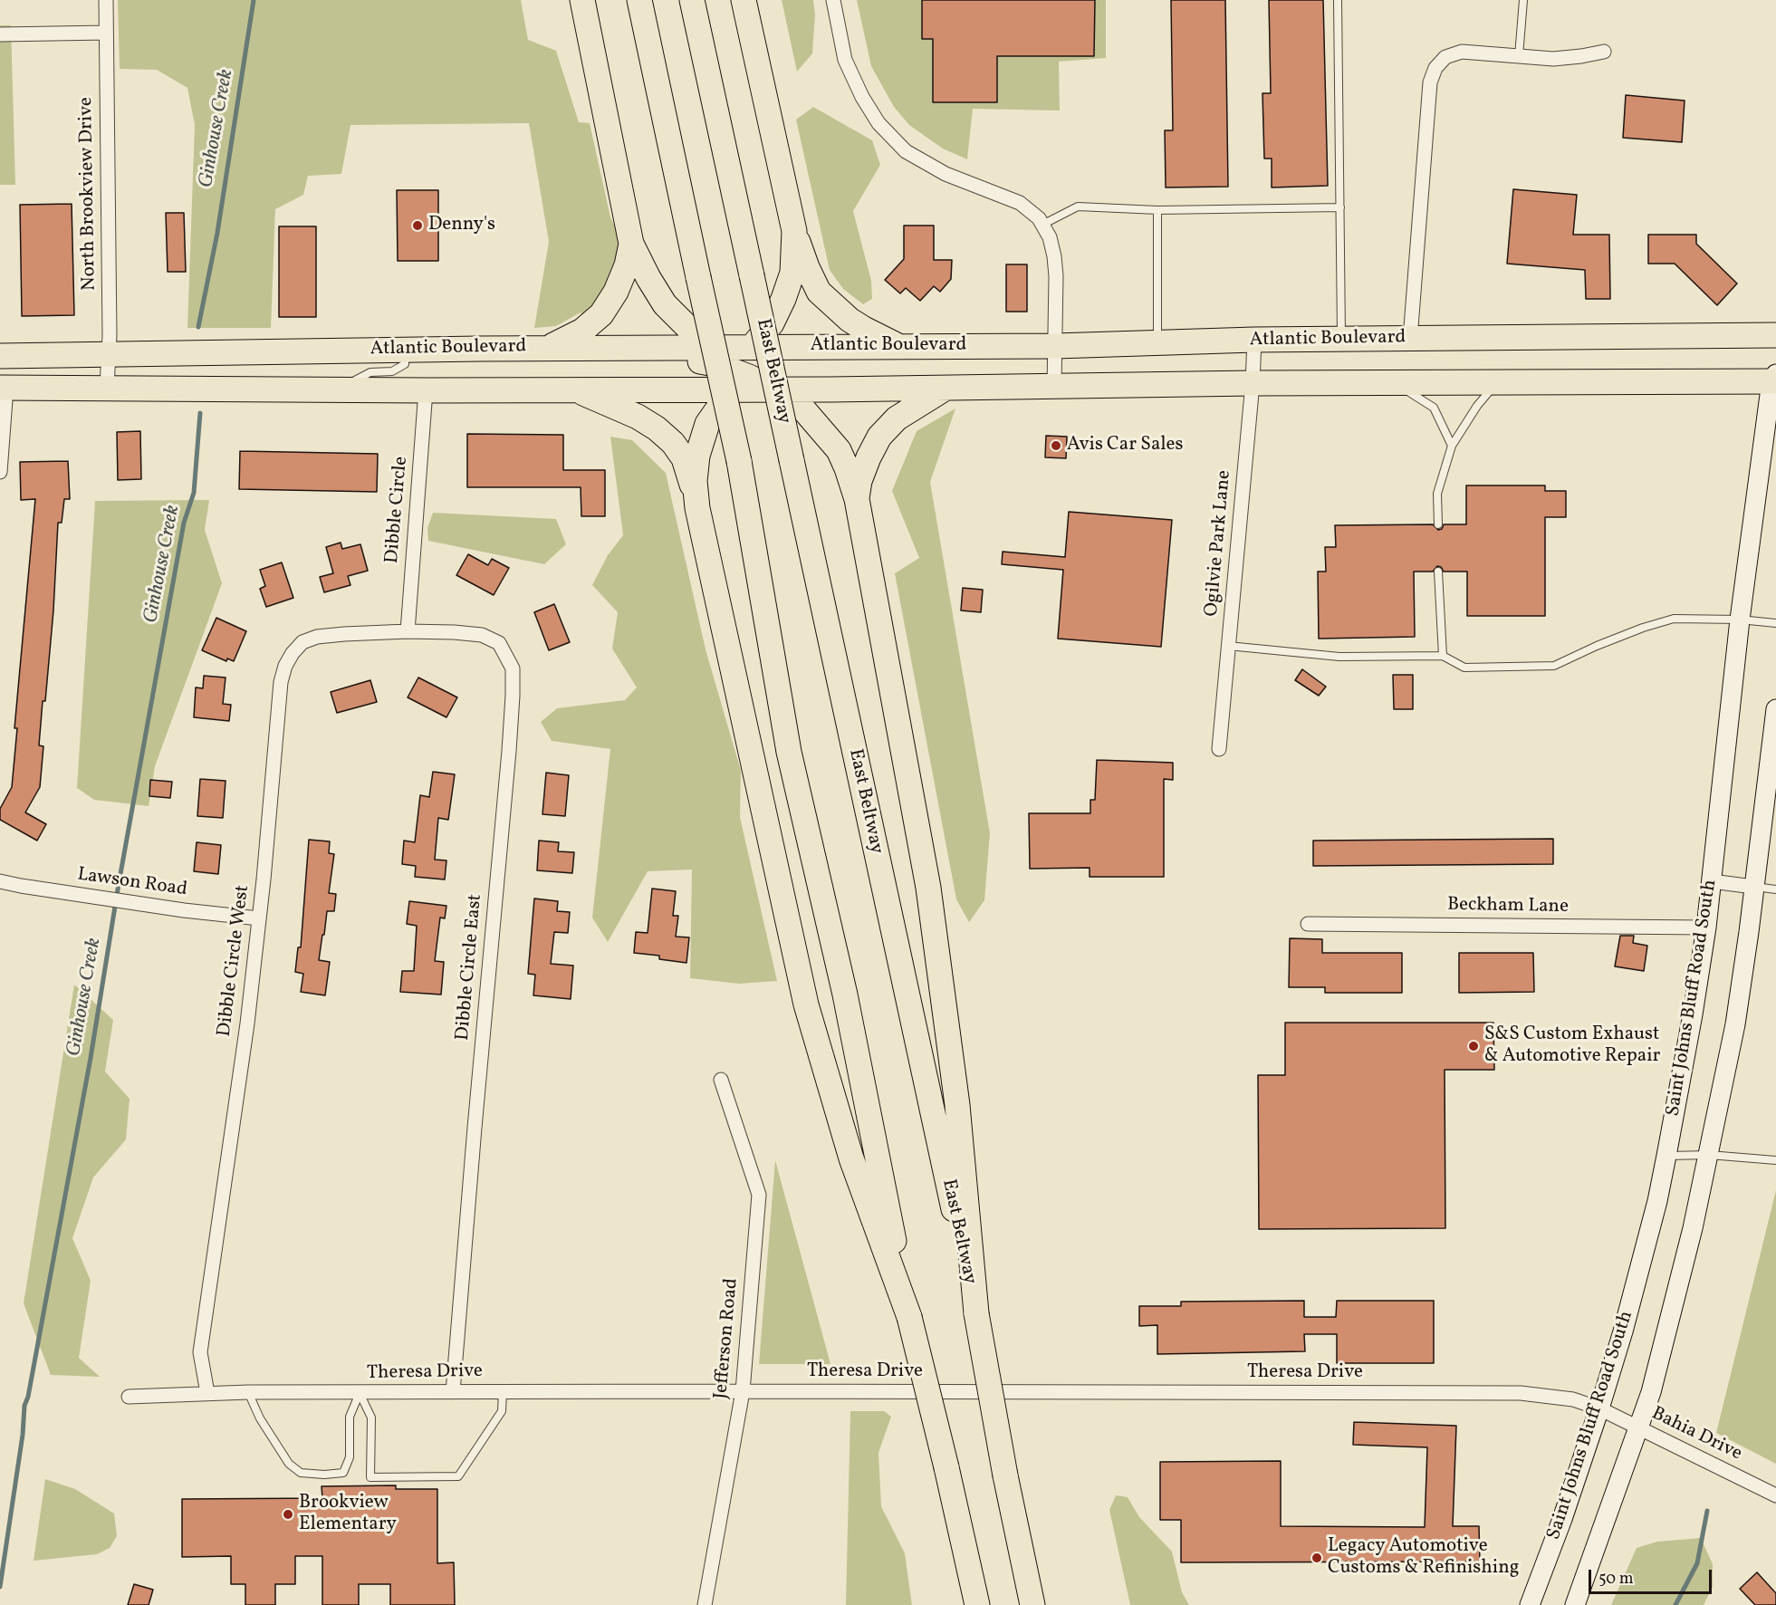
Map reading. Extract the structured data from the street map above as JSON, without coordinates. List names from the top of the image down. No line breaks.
{"streets":{"highway":["Atlantic Boulevard","East Beltway"],"main road":["Saint Johns Bluff Road South"],"street":["North Brookview Drive","Dibble Circle","Ogilvie Park Lane","Lawson Road","Beckham Lane","Dibble Circle West","Dibble Circle East","Jefferson Road","Theresa Drive","Bahia Drive"]},"crossings":[["North Brookview Drive","Atlantic Boulevard"],["Atlantic Boulevard","Dibble Circle"],["Atlantic Boulevard","Ogilvie Park Lane"],["Dibble Circle","Dibble Circle West"],["Dibble Circle","Dibble Circle East"],["Lawson Road","Dibble Circle West"],["Beckham Lane","Saint Johns Bluff Road South"],["Dibble Circle West","Dibble Circle East"],["Dibble Circle West","Theresa Drive"],["Dibble Circle East","Theresa Drive"],["Saint Johns Bluff Road South","Theresa Drive"],["Saint Johns Bluff Road South","Bahia Drive"],["Jefferson Road","Theresa Drive"],["Theresa Drive","Bahia Drive"]],"water":["Ginhouse Creek"],"places":["Denny's","Avis Car Sales","S&S Custom Exhaust & Automotive Repair","Brookview Elementary","Legacy Automotive Customs & Refinishing"],"scale_bar":"50 m"}
